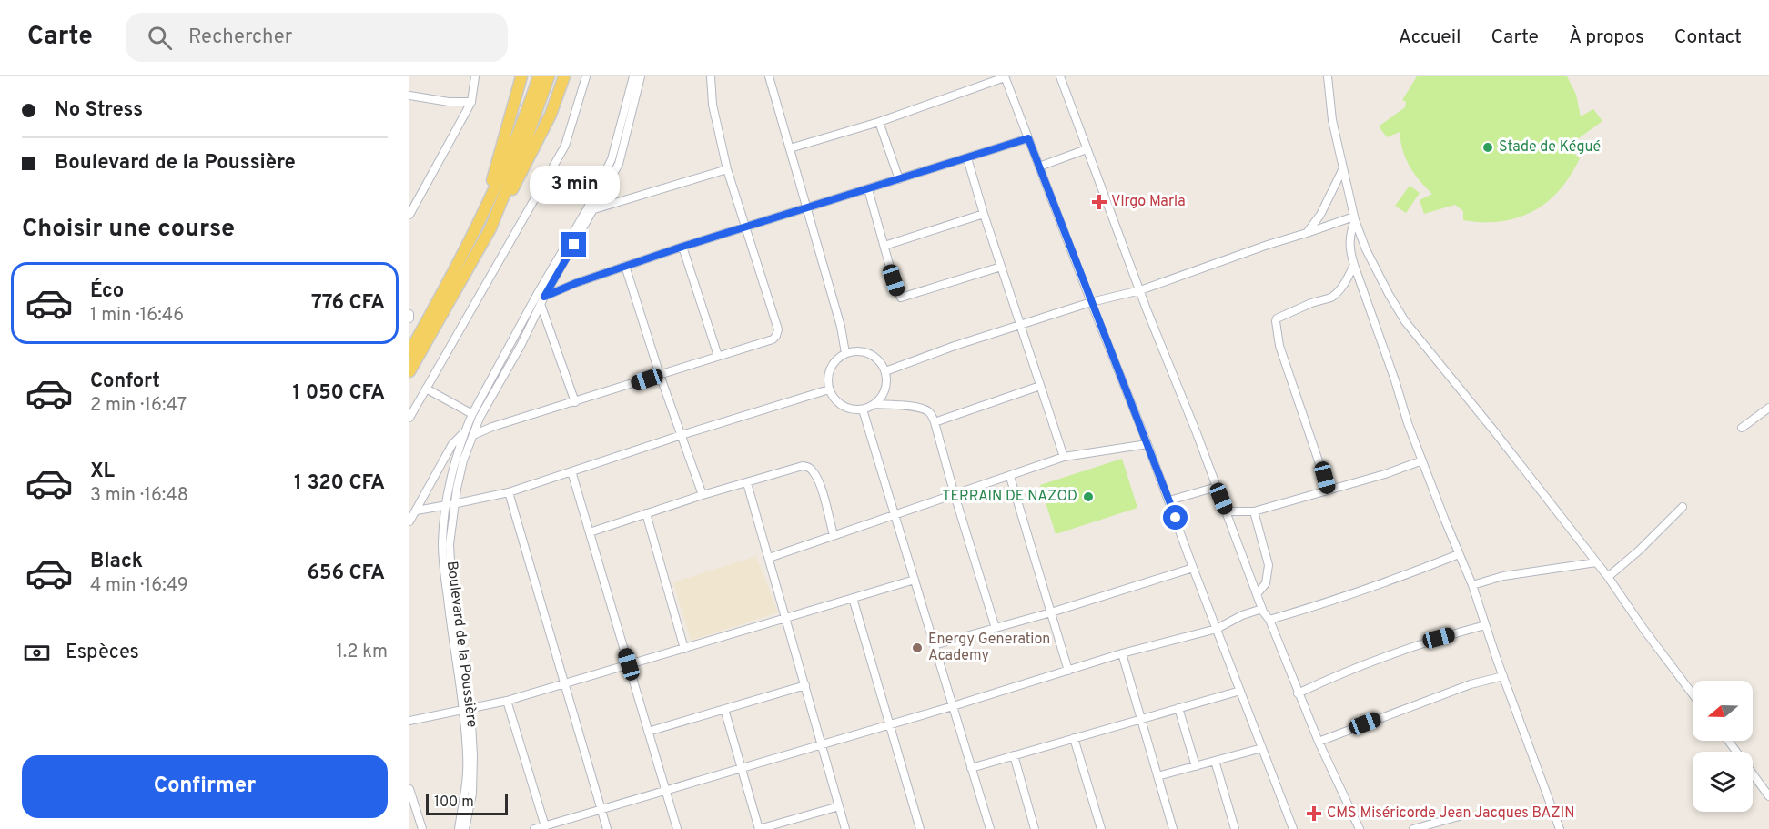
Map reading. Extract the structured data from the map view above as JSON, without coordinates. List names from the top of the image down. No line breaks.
{"streets":{"street":["Boulevard de la Poussière"]},"places":{"other":["Stade de Kégué","TERRAIN DE NAZOD","Energy Generation Academy"],"health":["Virgo Maria","CMS Miséricorde Jean Jacques BAZIN"]},"scale_bar":"100 m","north":"left","page":{"header":"Carte","search":"Rechercher","nav":["Accueil","Carte","À propos","Contact"],"banner":["No Stress","Boulevard de la Poussière"],"bubble":"3 min","heading":"Choisir une course","list":[{"name":"Éco","note":"1 min · 16:46","value":"776 CFA"},{"name":"Confort","note":"2 min · 16:47","value":"1 050 CFA"},{"name":"XL","note":"3 min · 16:48","value":"1 320 CFA"},{"name":"Black","note":"4 min · 16:49","value":"656 CFA"}],"pay":["Espèces","1.2 km"],"buttons":"Confirmer","scale":"100 m"}}
